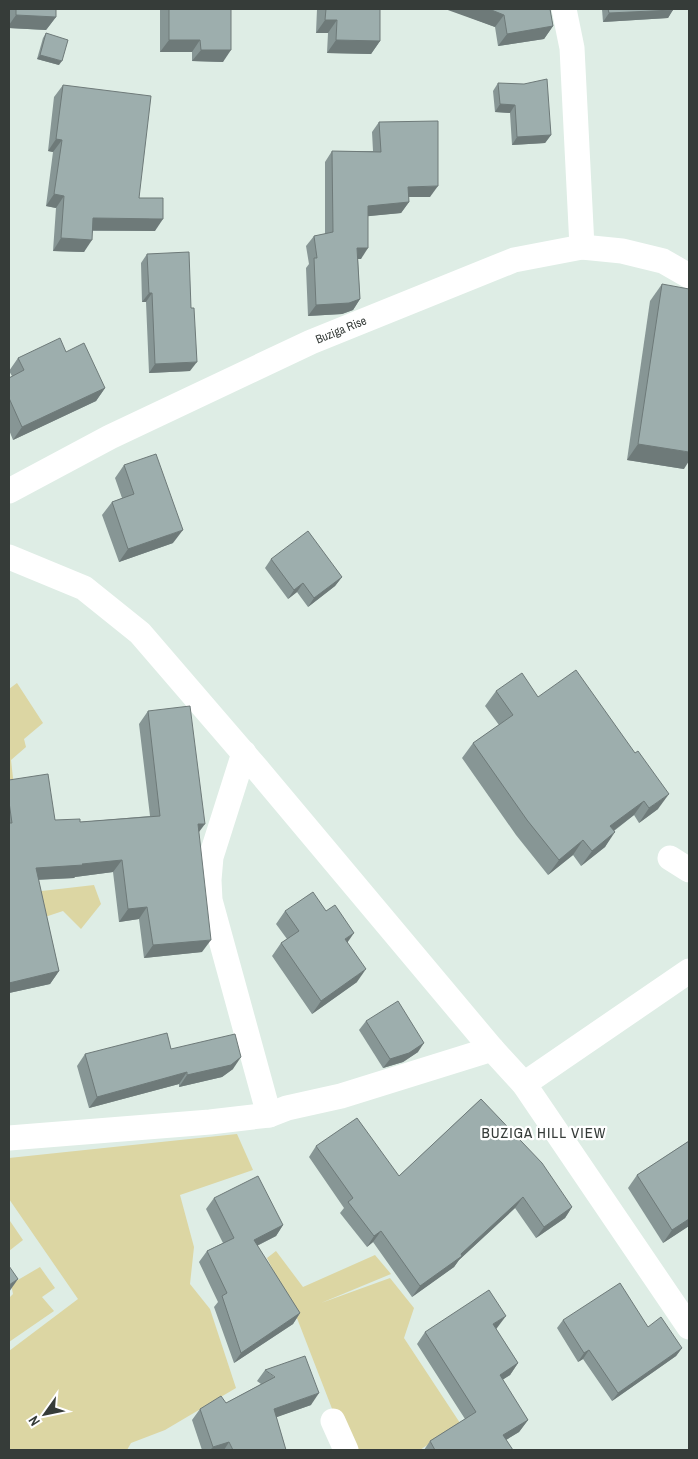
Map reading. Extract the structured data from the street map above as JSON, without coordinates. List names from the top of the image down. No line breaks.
{"streets":{"street":["Buziga Rise"]},"districts":["BUZIGA HILL VIEW"],"north":"bottom left"}
